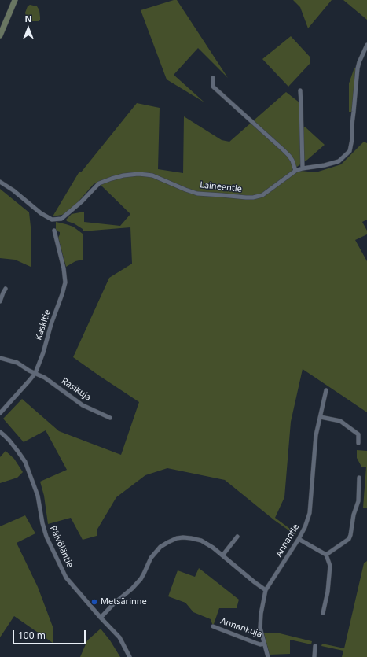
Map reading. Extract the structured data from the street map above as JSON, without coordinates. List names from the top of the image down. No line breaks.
{"streets":{"street":["Laineentie","Kaskitie","Rasikuja","Annantie","Päivöläntie","Annankuja"]},"crossings":[["Kaskitie","Rasikuja"],["Annantie","Annankuja"]],"places":["Metsärinne"],"scale_bar":"100 m","north":"top"}
